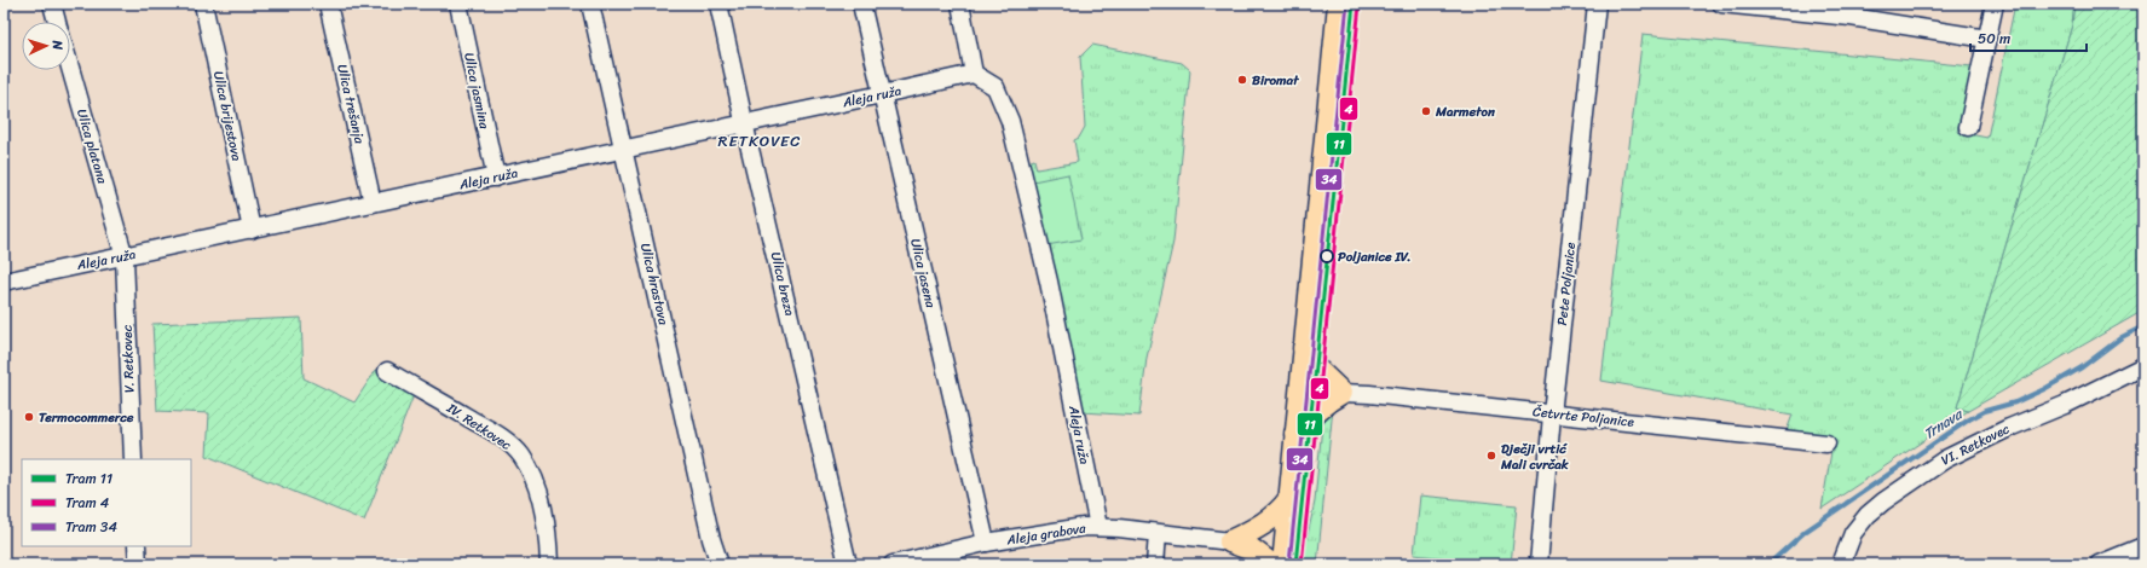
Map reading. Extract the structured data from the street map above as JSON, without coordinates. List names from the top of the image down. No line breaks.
{"streets":{"street":["Ulica jasmina","Aleja ruža","Ulica trešanja","Ulica brijestova","Ulica platana","Ulica jasena","Ulica hrastova","Ulica breza","Pete Poljanice","V. Retkovec","Četvrte Poljanice","IV. Retkovec","VI. Retkovec","Aleja grabova"]},"crossings":[["Ulica jasmina","Aleja ruža"],["Aleja ruža","Ulica trešanja"],["Aleja ruža","Ulica brijestova"],["Aleja ruža","Ulica platana"],["Aleja ruža","Ulica jasena"],["Aleja ruža","Ulica hrastova"],["Aleja ruža","Ulica breza"],["Aleja ruža","V. Retkovec"],["Aleja ruža","Aleja grabova"],["Ulica platana","V. Retkovec"],["Ulica jasena","Aleja grabova"],["Pete Poljanice","Četvrte Poljanice"]],"districts":["RETKOVEC"],"water":["Trnava"],"places":["Biromat","Marmeton","Poljanice IV.","Termocommerce","Dječji vrtić Mali cvrčak"],"lines":["tram line 11","tram line 34","tram line 4"],"legend":["Tram 11","Tram 4","Tram 34"],"scale_bar":"50 m","north":"right"}
